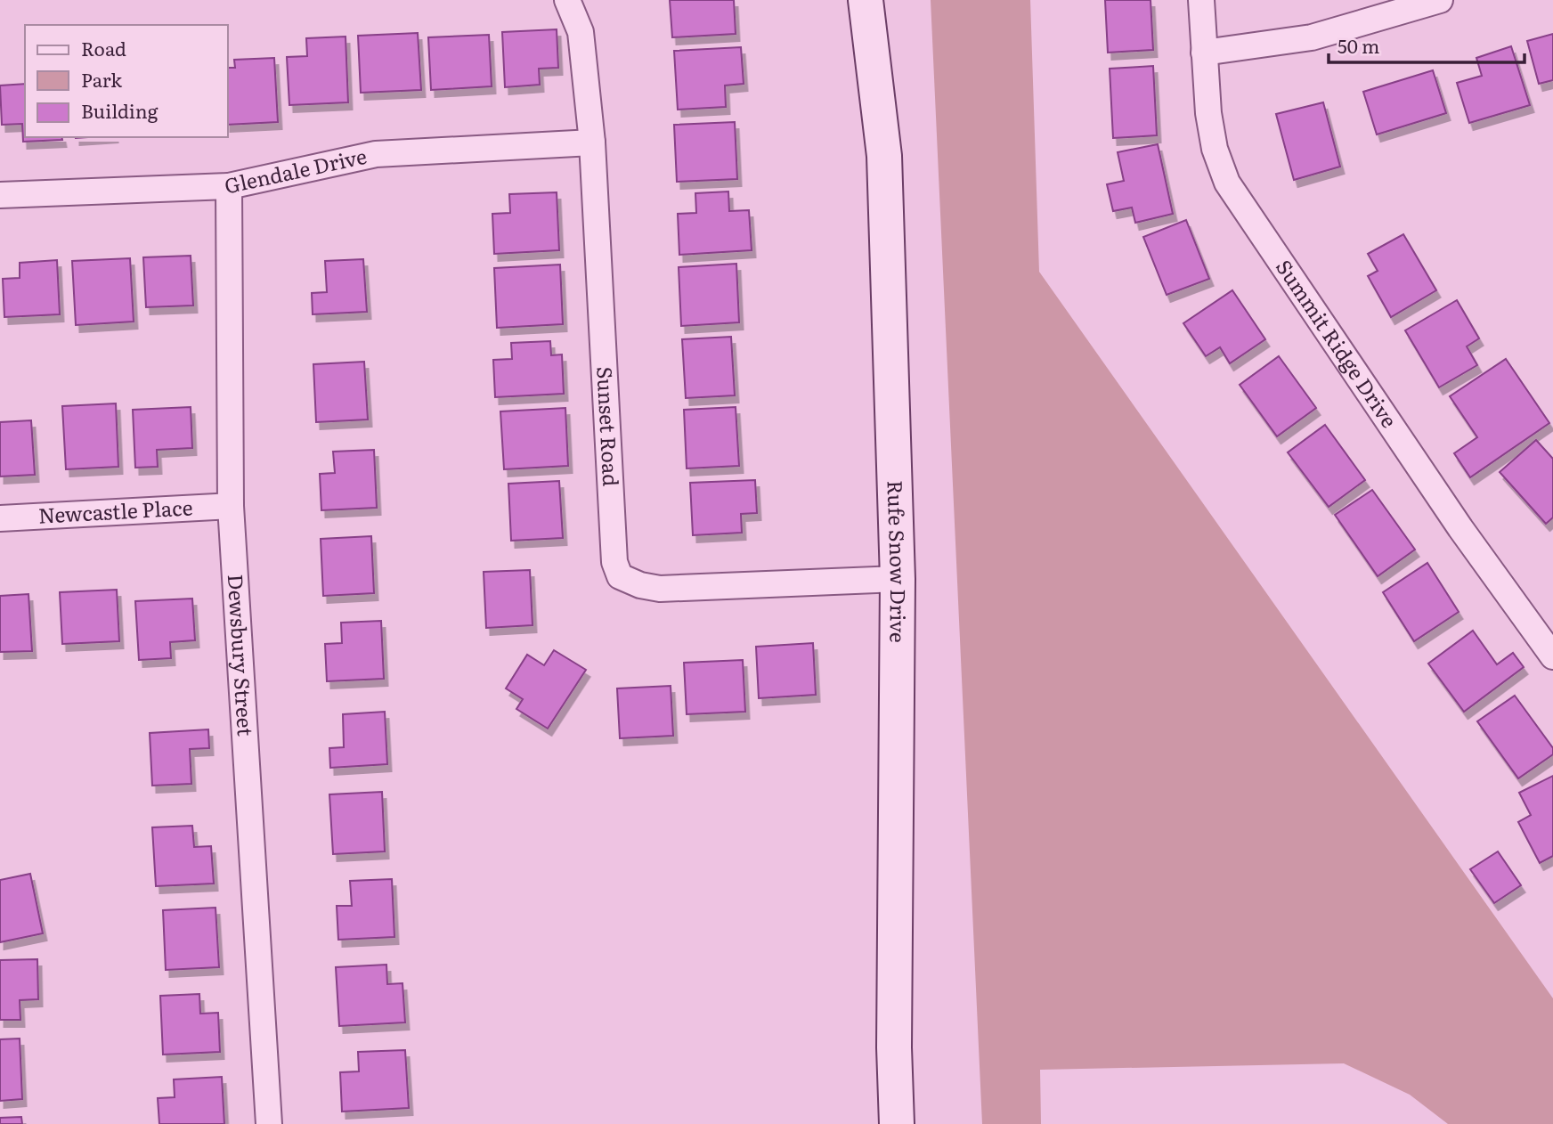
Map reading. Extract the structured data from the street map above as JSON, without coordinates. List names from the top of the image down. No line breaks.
{"streets":{"main road":["Rufe Snow Drive"],"street":["Glendale Drive","Summit Ridge Drive","Sunset Road","Newcastle Place","Dewsbury Street"]},"crossings":[["Glendale Drive","Sunset Road"],["Glendale Drive","Dewsbury Street"],["Sunset Road","Rufe Snow Drive"],["Newcastle Place","Dewsbury Street"]],"legend":["Road","Park","Building"],"scale_bar":"50 m"}
